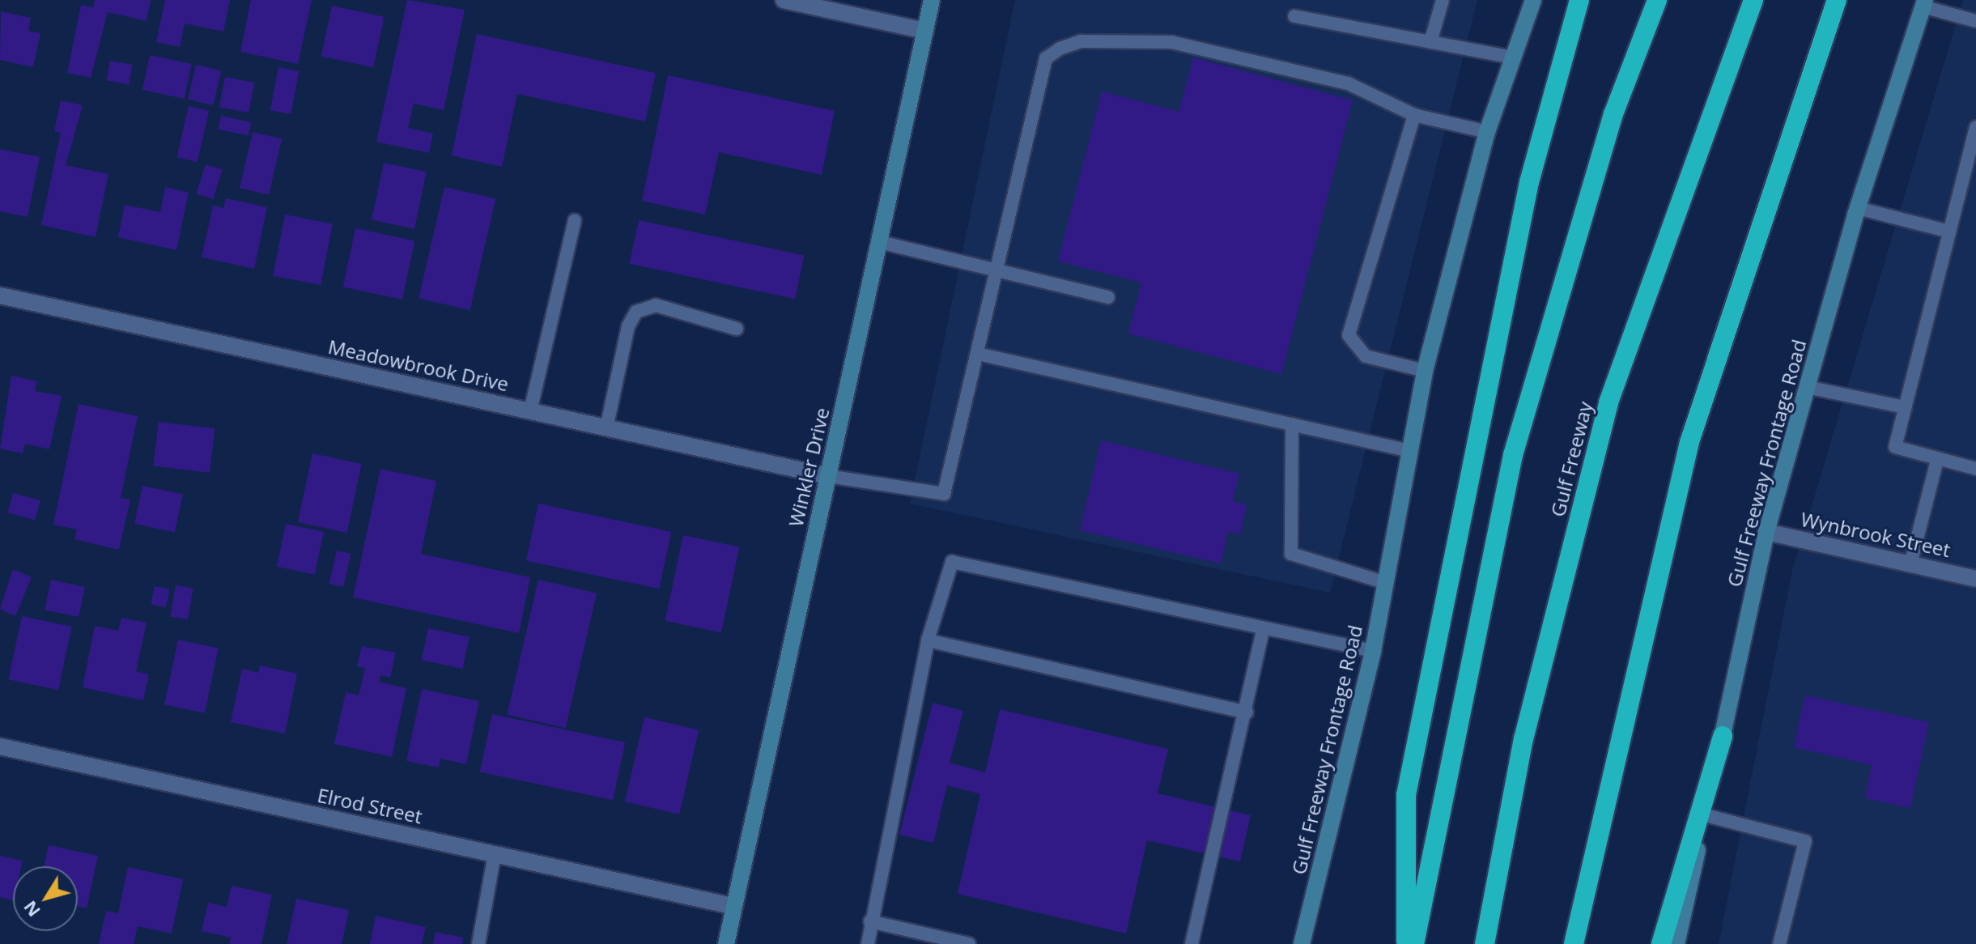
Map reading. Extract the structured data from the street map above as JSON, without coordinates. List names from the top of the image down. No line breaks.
{"streets":{"highway":["Gulf Freeway"],"main road":["Gulf Freeway Frontage Road","Winkler Drive"],"street":["Meadowbrook Drive","Wynbrook Street","Elrod Street"]},"crossings":[["Meadowbrook Drive","Winkler Drive"],["Gulf Freeway Frontage Road","Wynbrook Street"],["Winkler Drive","Elrod Street"]],"north":"bottom left"}
